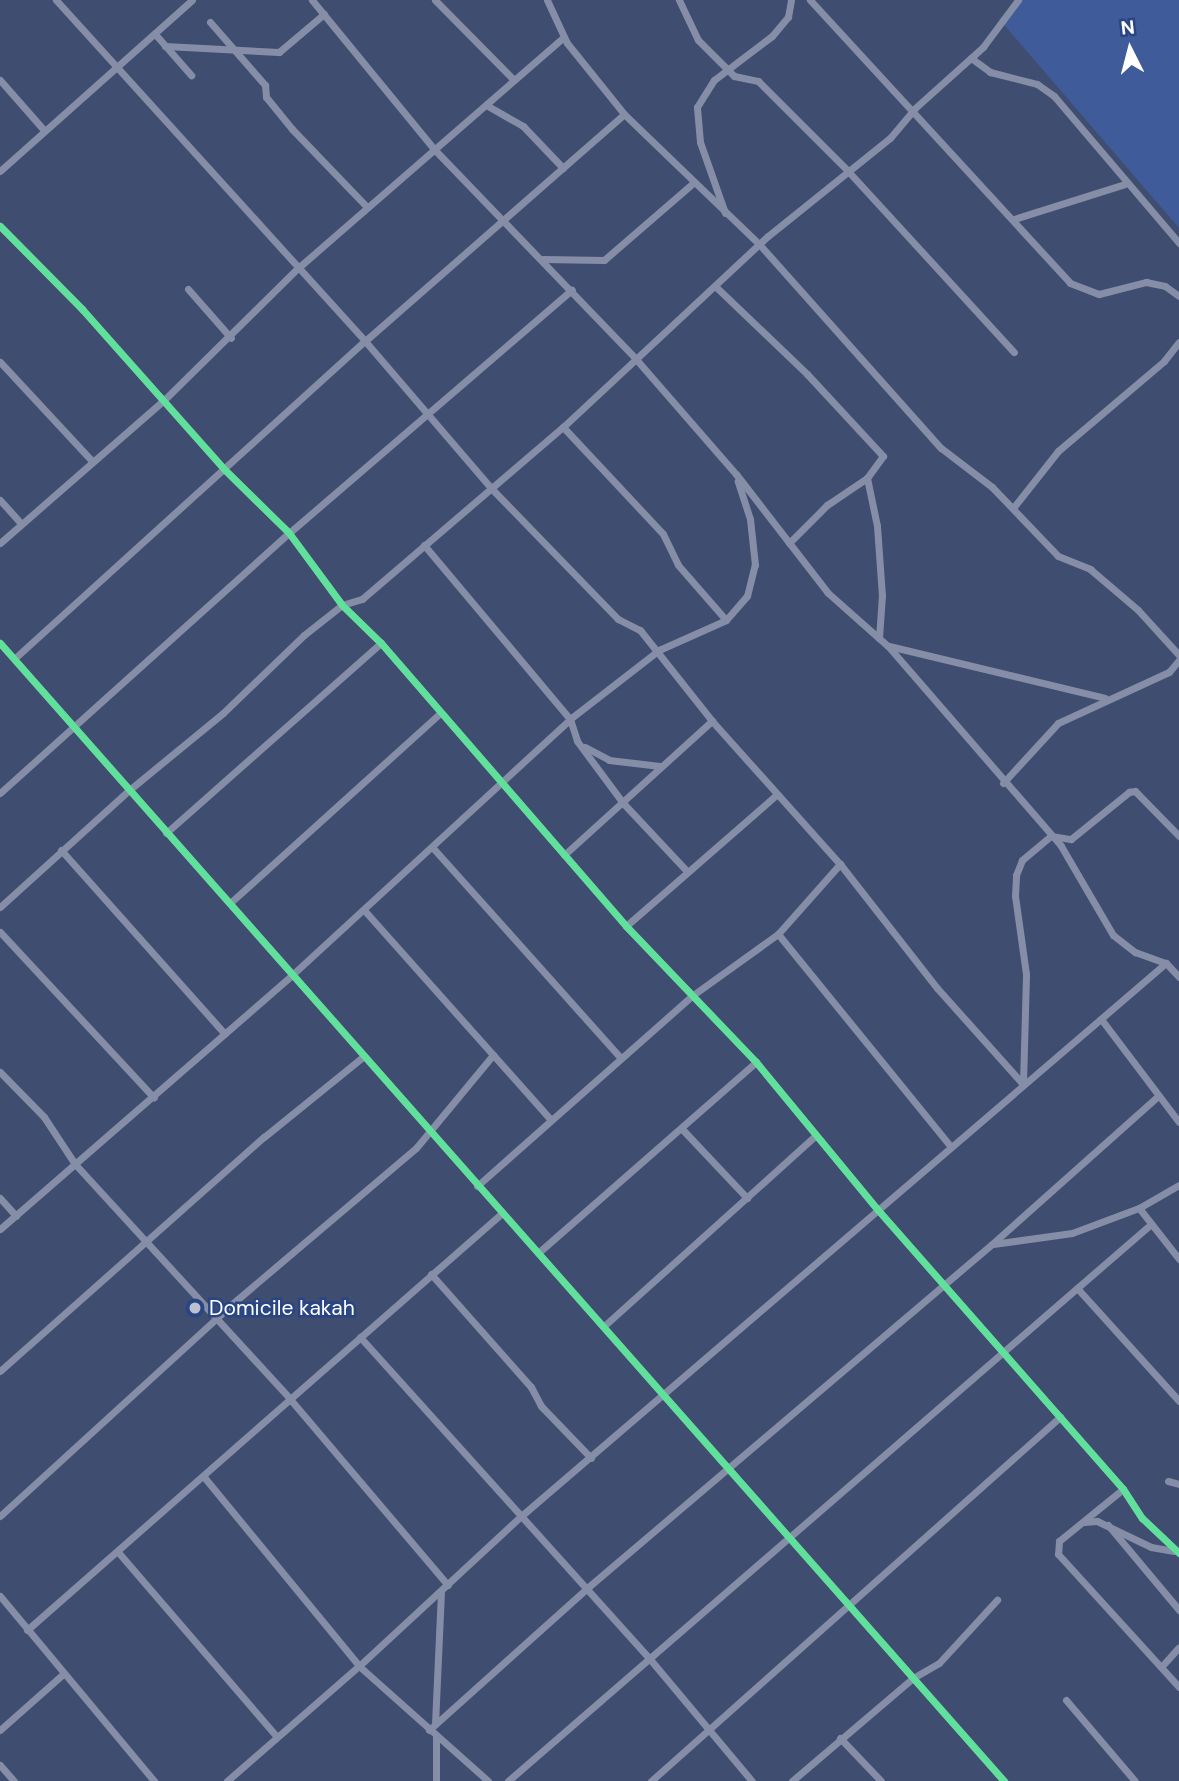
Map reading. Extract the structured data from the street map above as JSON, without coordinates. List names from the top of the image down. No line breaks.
{"places":["Domicile kakah"],"north":"top"}
